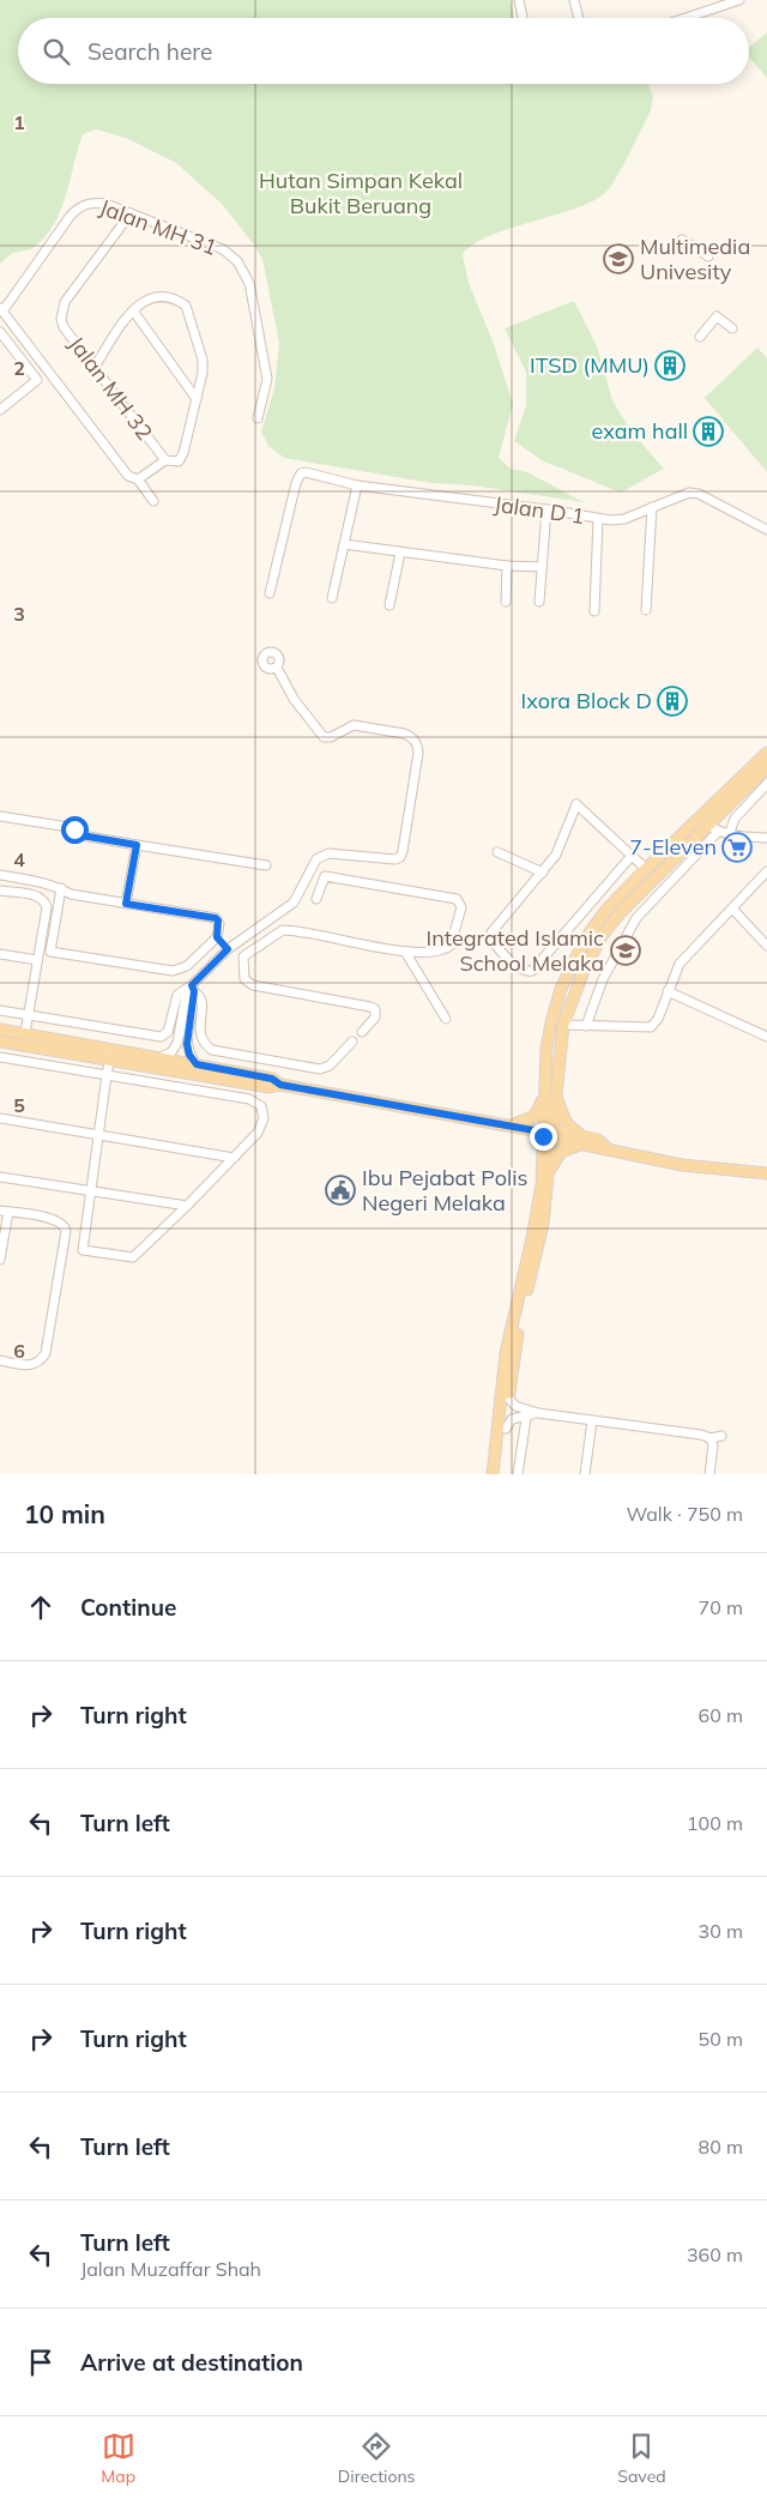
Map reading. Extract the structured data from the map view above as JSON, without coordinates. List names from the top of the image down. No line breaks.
{"streets":{"street":["Jalan MH 31","Jalan MH 32","Jalan D 1"]},"crossings":[["Jalan MH 31","Jalan MH 32"]],"parks":["Hutan Simpan Kekal Bukit Beruang"],"places":{"school or university":["Multimedia Univesity","Integrated Islamic School Melaka"],"building":["ITSD (MMU)","exam hall","Ixora Block D"],"supermarket":["7-Eleven"],"public building":["Ibu Pejabat Polis Negeri Melaka"]},"page":{"search":"Search here","heading":["10 min","Walk · 750 m"],"list":[["Continue","70 m"],["Turn right","60 m"],["Turn left","100 m"],["Turn right","30 m"],["Turn right","50 m"],["Turn left","80 m"],["Turn left","Jalan Muzaffar Shah","360 m"],"Arrive at destination"],"nav":["Map","Directions","Saved"]},"grid":{"rows":["1","2","3","4","5","6"]}}
